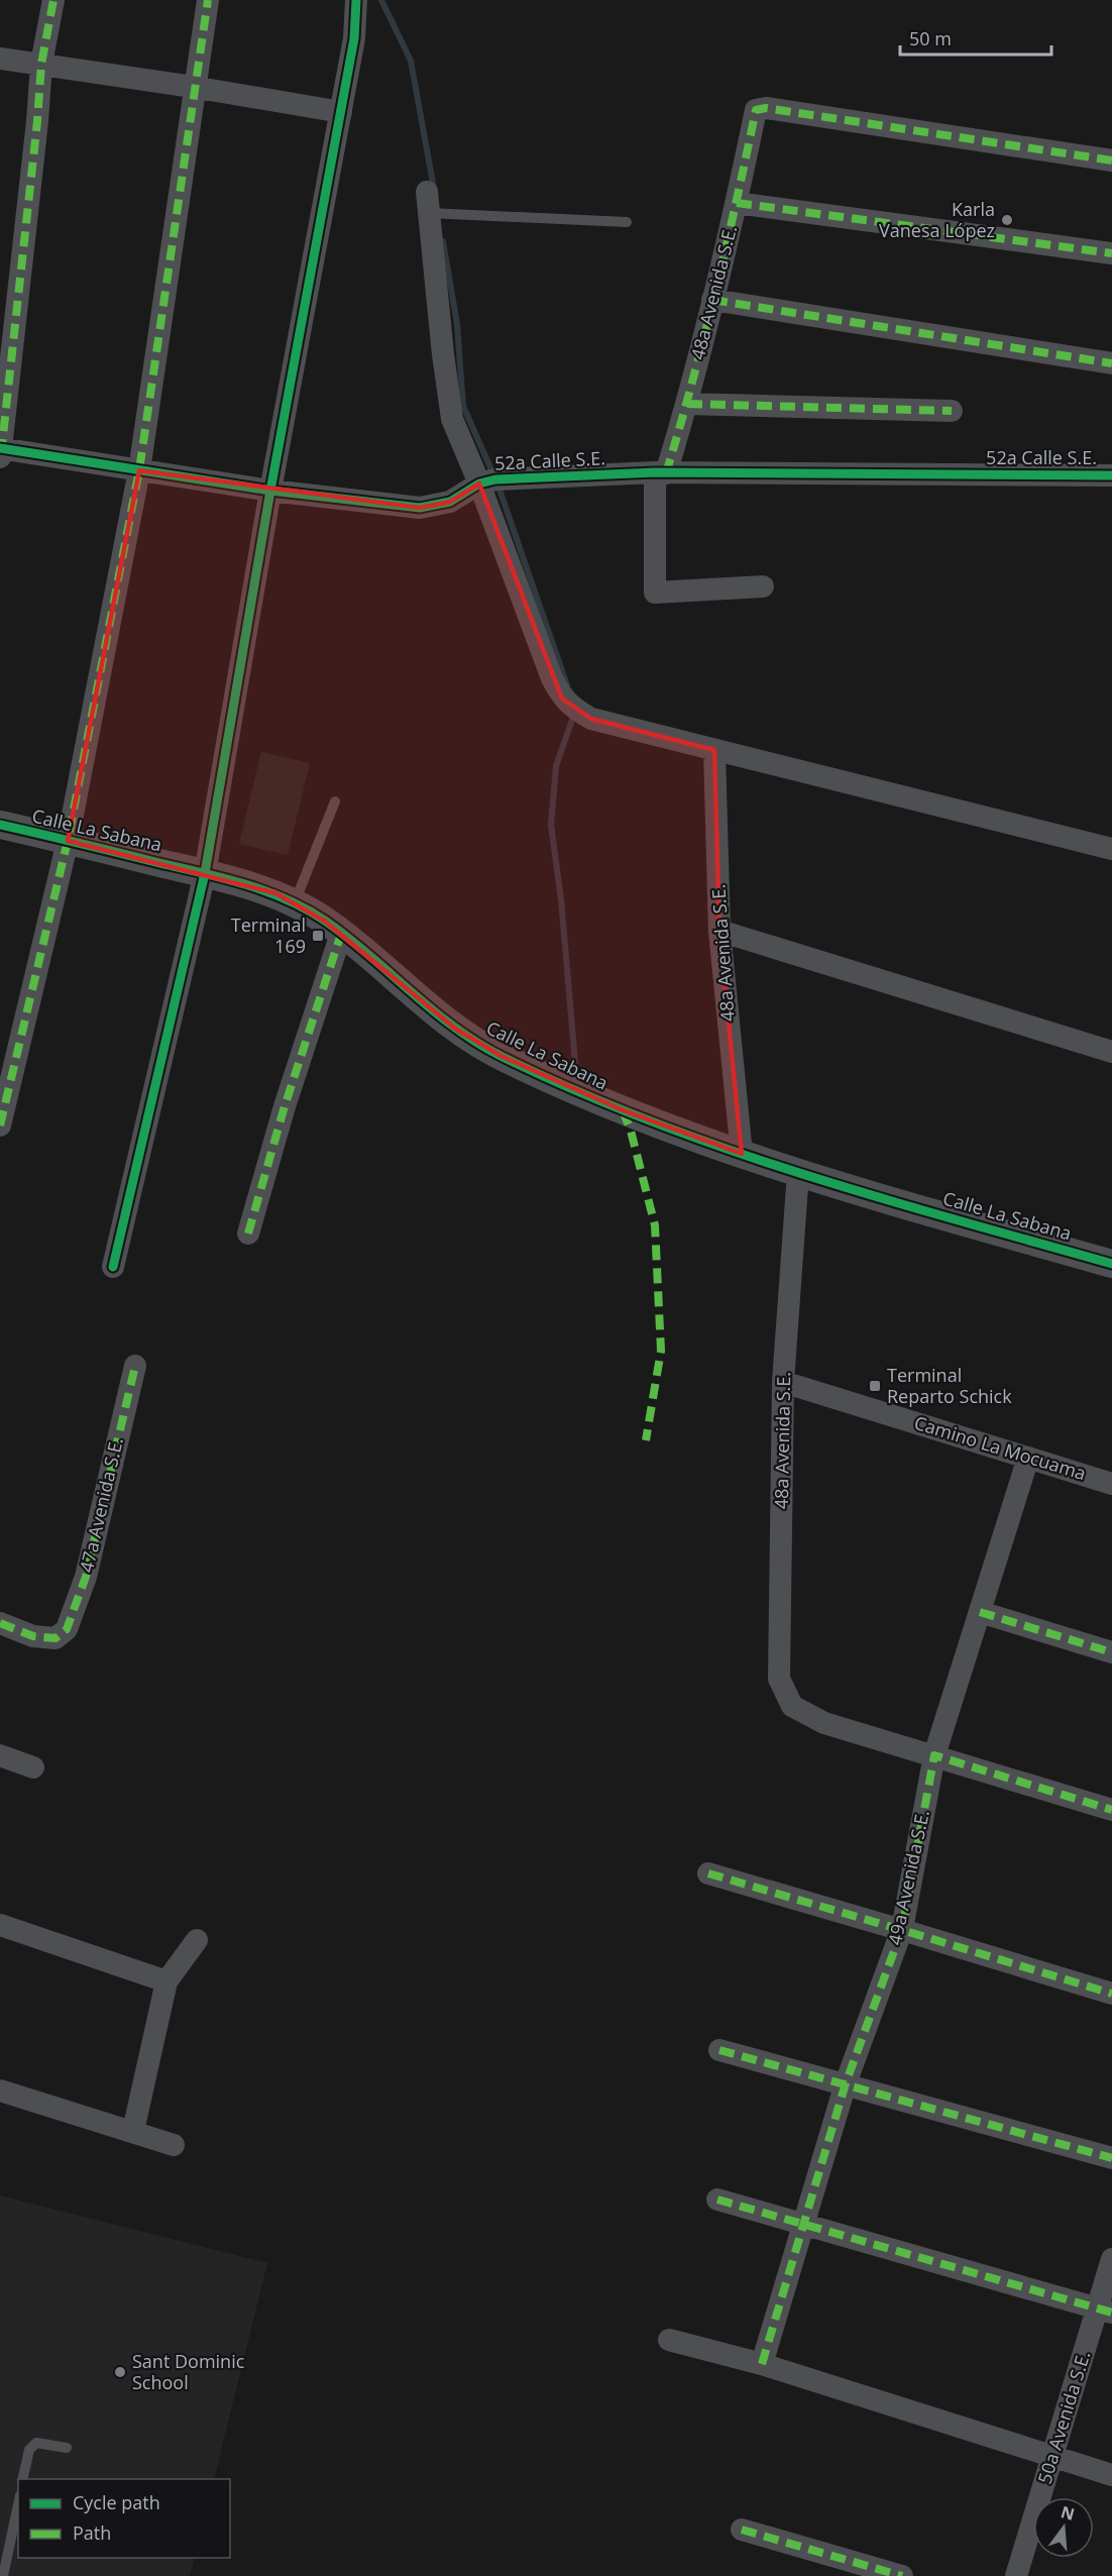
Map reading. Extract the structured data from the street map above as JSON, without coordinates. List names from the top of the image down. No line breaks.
{"streets":{"street":["48a Avenida S.E.","52a Calle S.E.","Calle La Sabana","Camino La Mocuama","47a Avenida S.E.","49a Avenida S.E.","50a Avenida S.E."]},"crossings":[["48a Avenida S.E.","52a Calle S.E."],["48a Avenida S.E.","Calle La Sabana"],["48a Avenida S.E.","Camino La Mocuama"],["48a Avenida S.E.","49a Avenida S.E."],["Camino La Mocuama","49a Avenida S.E."]],"places":{"other":["Karla Vanesa López","Sant Dominic School"],"transit":["Terminal 169","Terminal Reparto Schick"]},"legend":["Cycle path","Path"],"scale_bar":"50 m","north":"top"}
